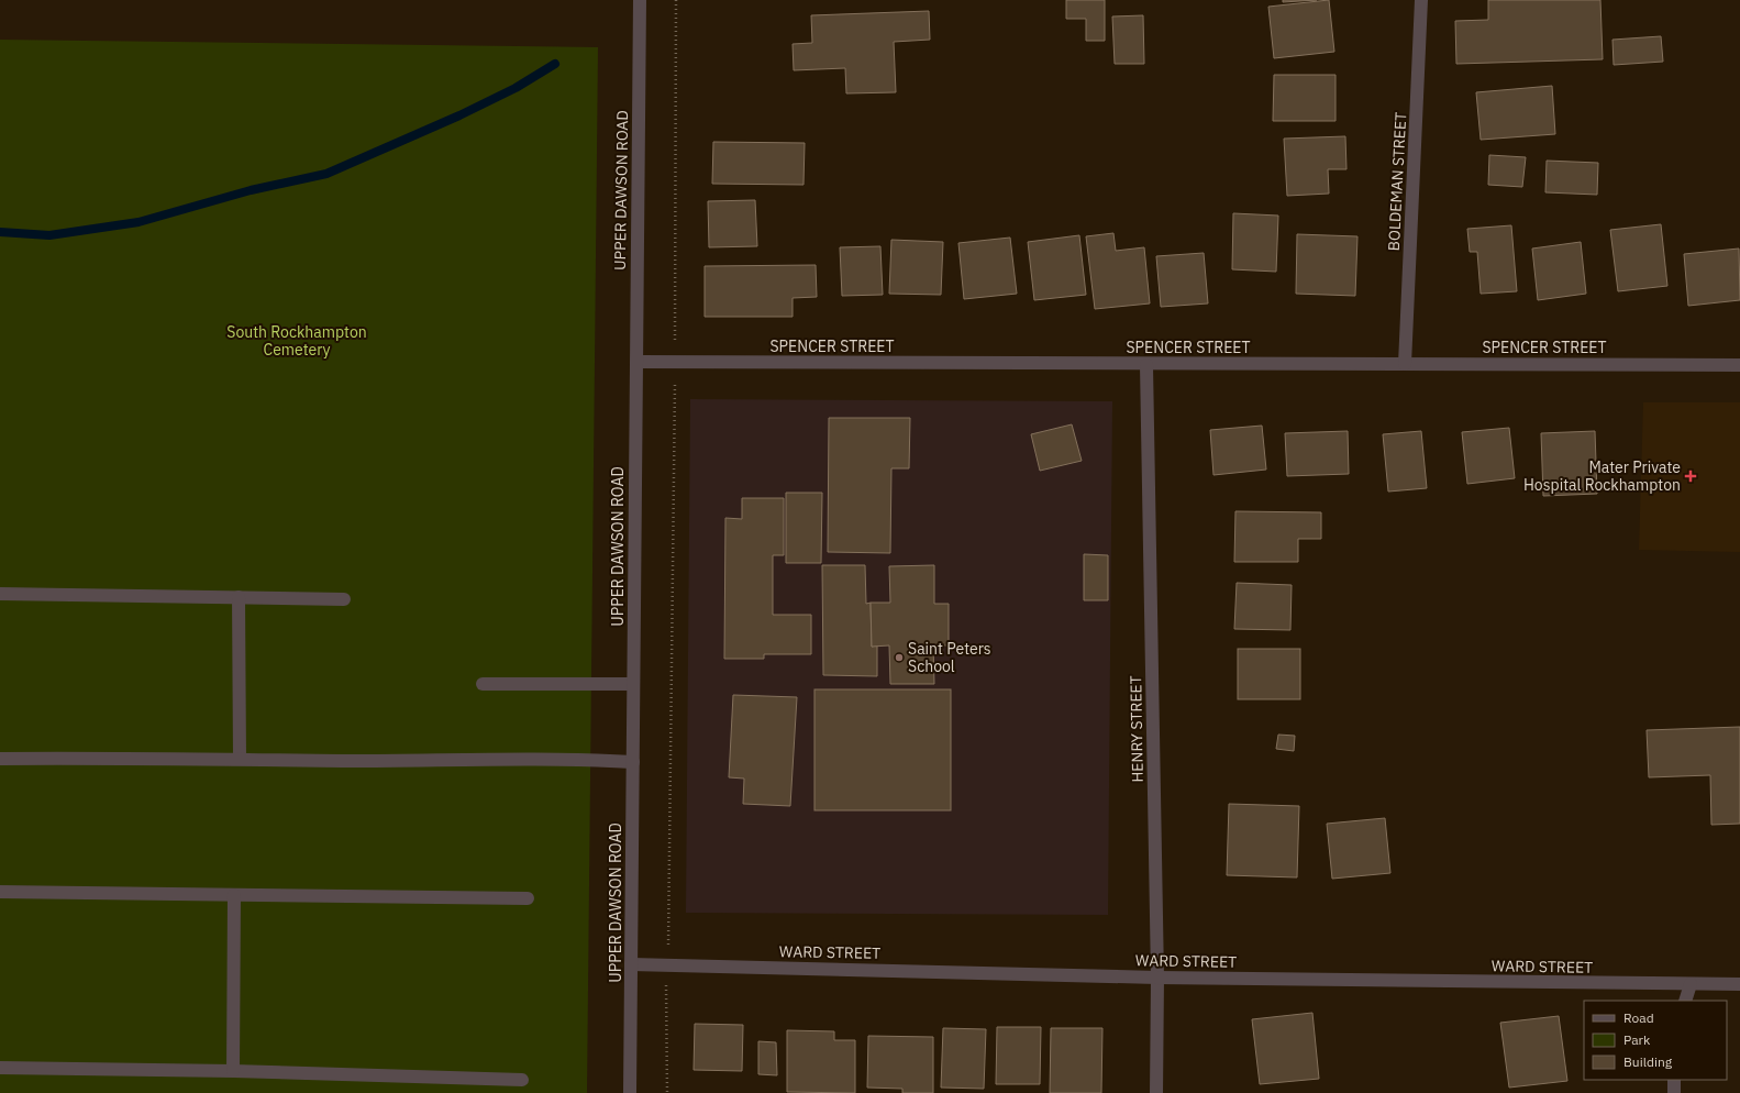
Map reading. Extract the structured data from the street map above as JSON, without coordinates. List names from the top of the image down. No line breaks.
{"streets":{"street":["BOLDEMAN STREET","UPPER DAWSON ROAD","SPENCER STREET","HENRY STREET","WARD STREET"]},"crossings":[["BOLDEMAN STREET","SPENCER STREET"],["UPPER DAWSON ROAD","SPENCER STREET"],["UPPER DAWSON ROAD","WARD STREET"],["SPENCER STREET","HENRY STREET"],["HENRY STREET","WARD STREET"]],"parks":["South Rockhampton Cemetery"],"places":{"health":["Mater Private Hospital Rockhampton"],"other":["Saint Peters School"]},"legend":["Road","Park","Building"]}
